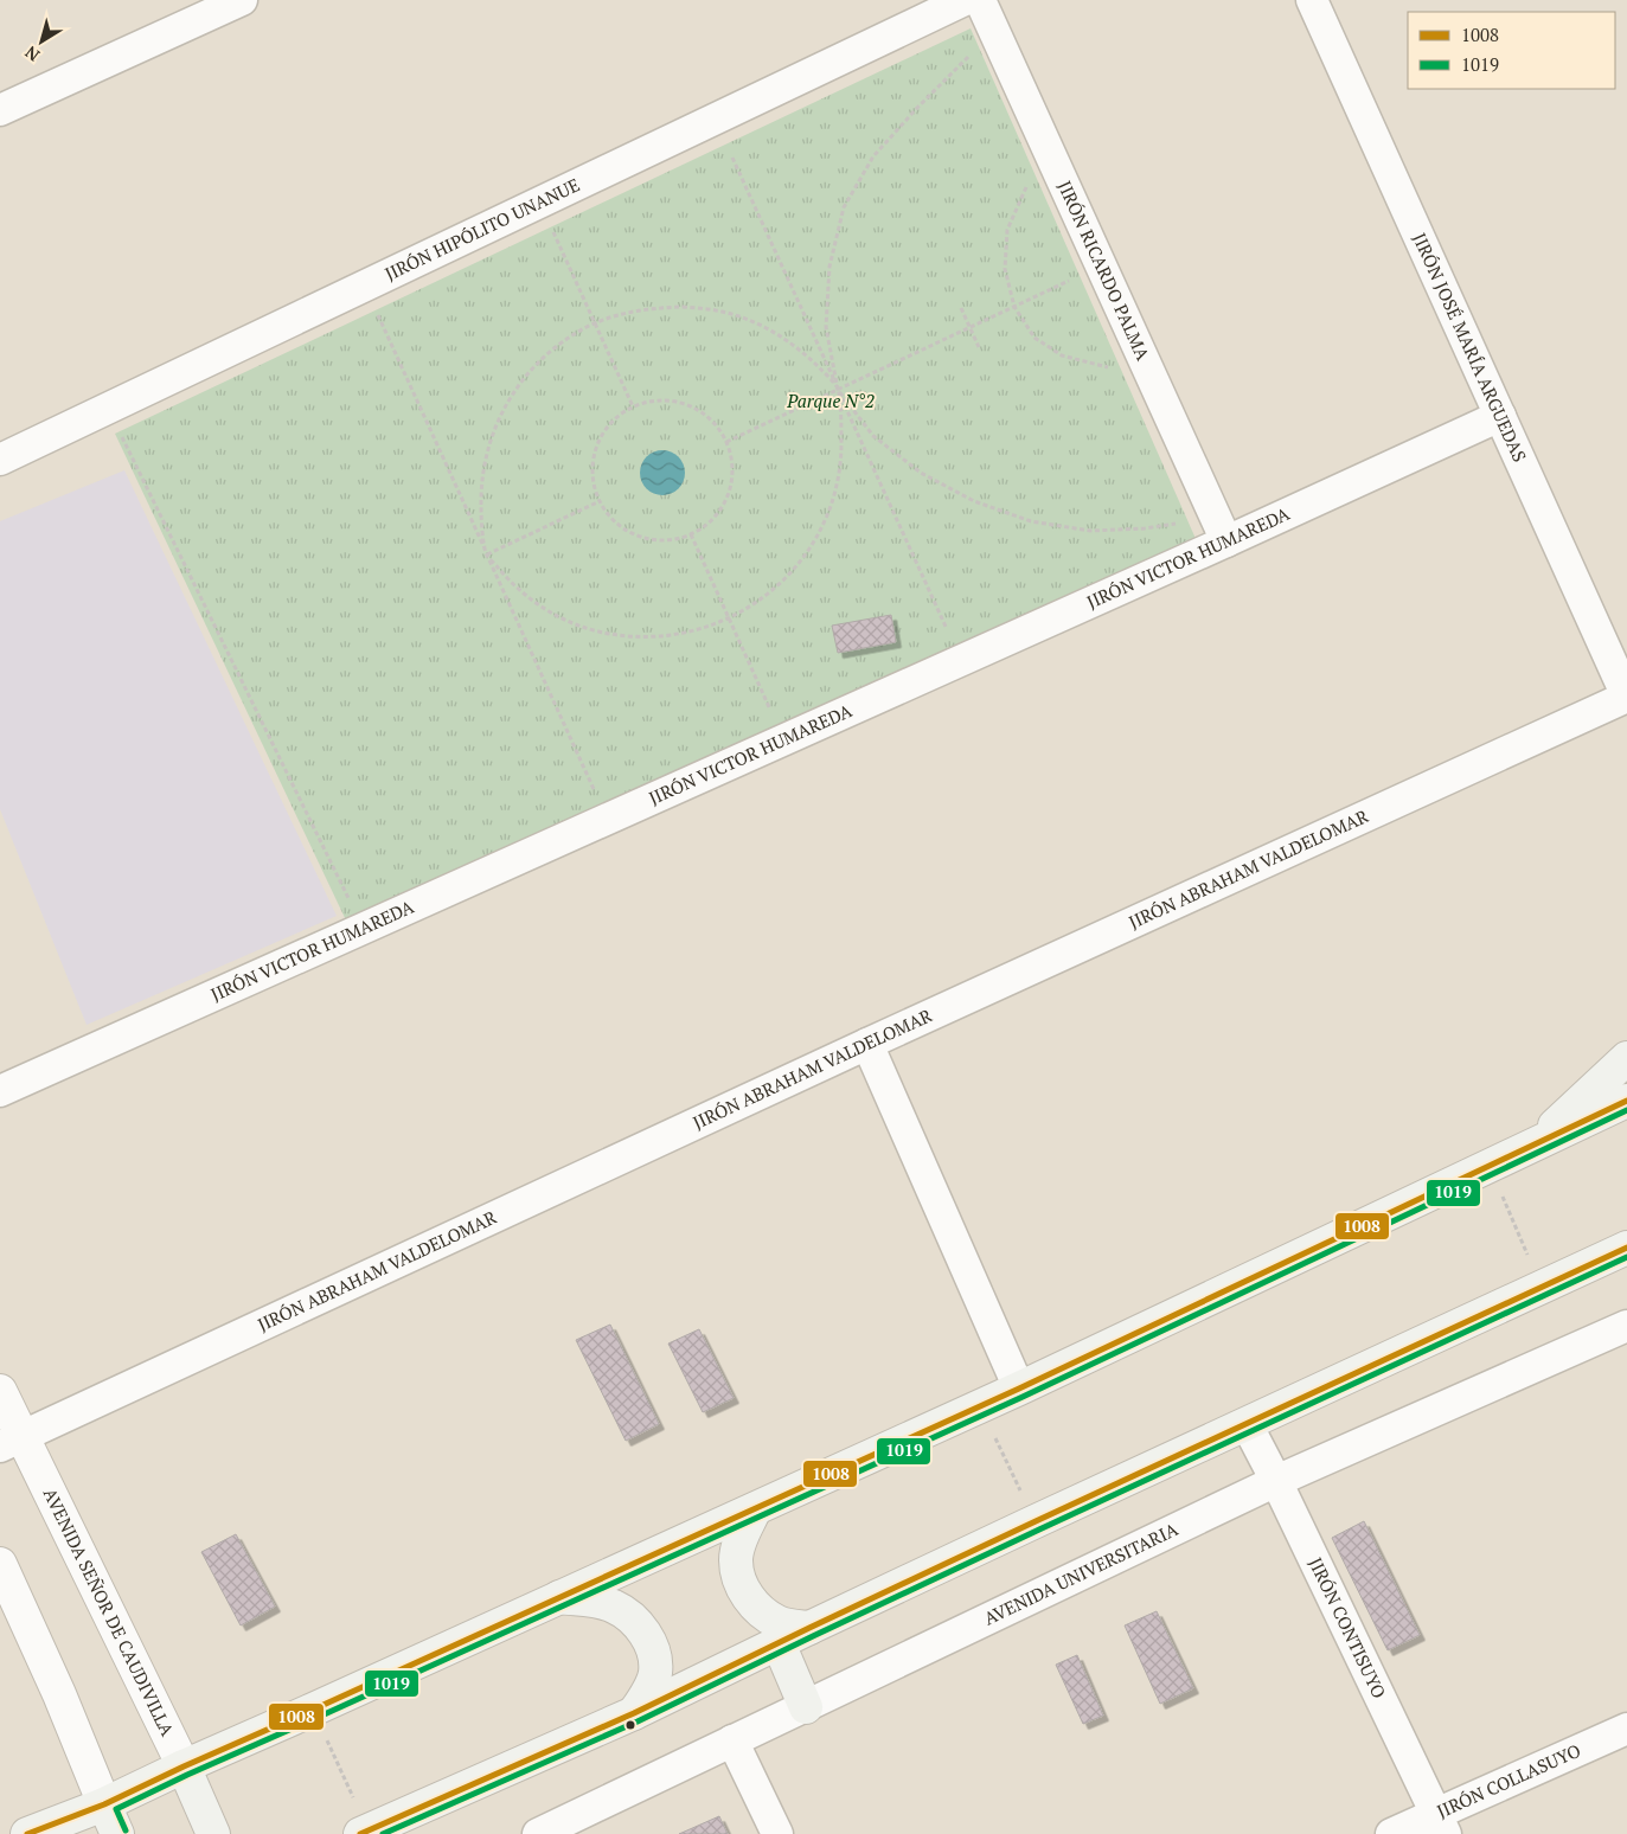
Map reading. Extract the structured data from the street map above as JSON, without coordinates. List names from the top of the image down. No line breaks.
{"streets":{"main road":["AVENIDA SEÑOR DE CAUDIVILLA"],"street":["JIRÓN HIPÓLITO UNANUE","JIRÓN RICARDO PALMA","JIRÓN JOSÉ MARÍA ARGUEDAS","JIRÓN VICTOR HUMAREDA","JIRÓN ABRAHAM VALDELOMAR","AVENIDA UNIVERSITARIA","JIRÓN CONTISUYO","JIRÓN COLLASUYO"]},"crossings":[["JIRÓN RICARDO PALMA","JIRÓN VICTOR HUMAREDA"],["JIRÓN JOSÉ MARÍA ARGUEDAS","JIRÓN VICTOR HUMAREDA"],["JIRÓN JOSÉ MARÍA ARGUEDAS","JIRÓN ABRAHAM VALDELOMAR"],["JIRÓN ABRAHAM VALDELOMAR","AVENIDA SEÑOR DE CAUDIVILLA"],["AVENIDA UNIVERSITARIA","JIRÓN CONTISUYO"],["JIRÓN CONTISUYO","JIRÓN COLLASUYO"]],"parks":["Parque N°2"],"lines":["transit line 1008","transit line 1019"],"legend":["1008","1019"],"north":"bottom left"}
